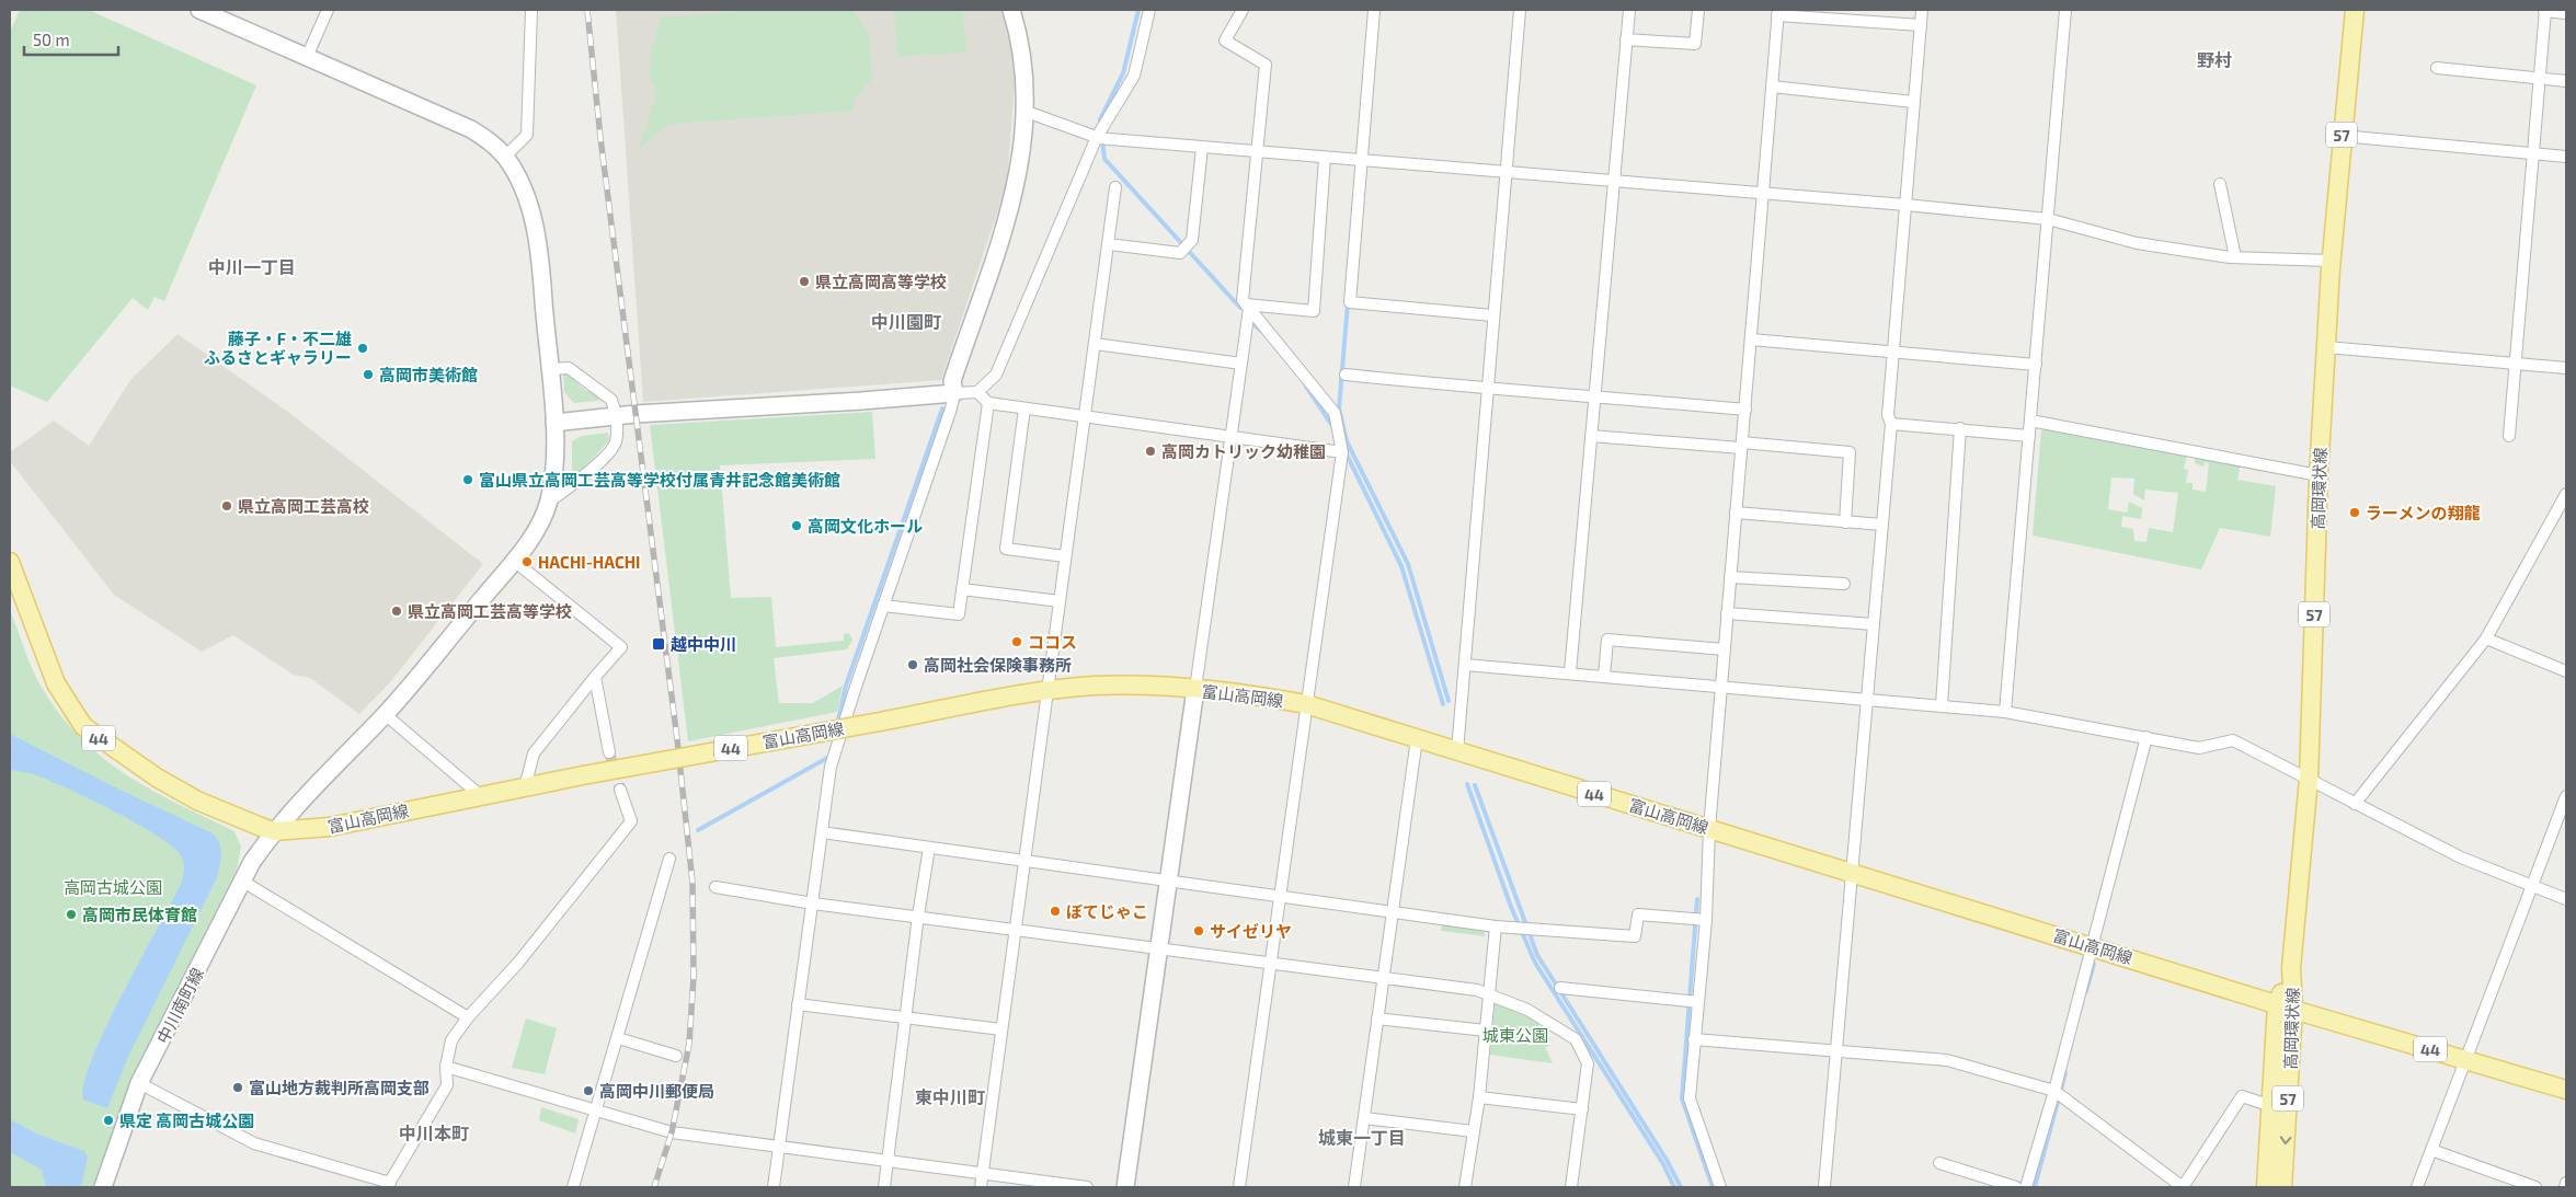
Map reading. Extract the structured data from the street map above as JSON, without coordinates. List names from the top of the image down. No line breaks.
{"streets":{"main road":["57","高岡環状線","富山高岡線","44"],"street":["中川南町線"]},"crossings":[["高岡環状線","富山高岡線"],["富山高岡線","中川南町線"]],"districts":["野村","中川一丁目","中川園町","東中川町","中川本町","城東一丁目"],"parks":["高岡古城公園","城東公園"],"places":{"other":["県立高岡高等学校","藤子・F・不二雄 ふるさとギャラリー","高岡市美術館","高岡カトリック幼稚園","富山県立高岡工芸高等学校付属青井記念館美術館","県立高岡工芸高校","ラーメンの翔龍","高岡文化ホール","HACHI-HACHI","県立高岡工芸高等学校","ココス","高岡社会保険事務所","ぼてじゃこ","高岡市民体育館","サイゼリヤ","富山地方裁判所高岡支部","高岡中川郵便局","県定 高岡古城公園"],"transit":["越中中川"]},"scale_bar":"50 m"}
